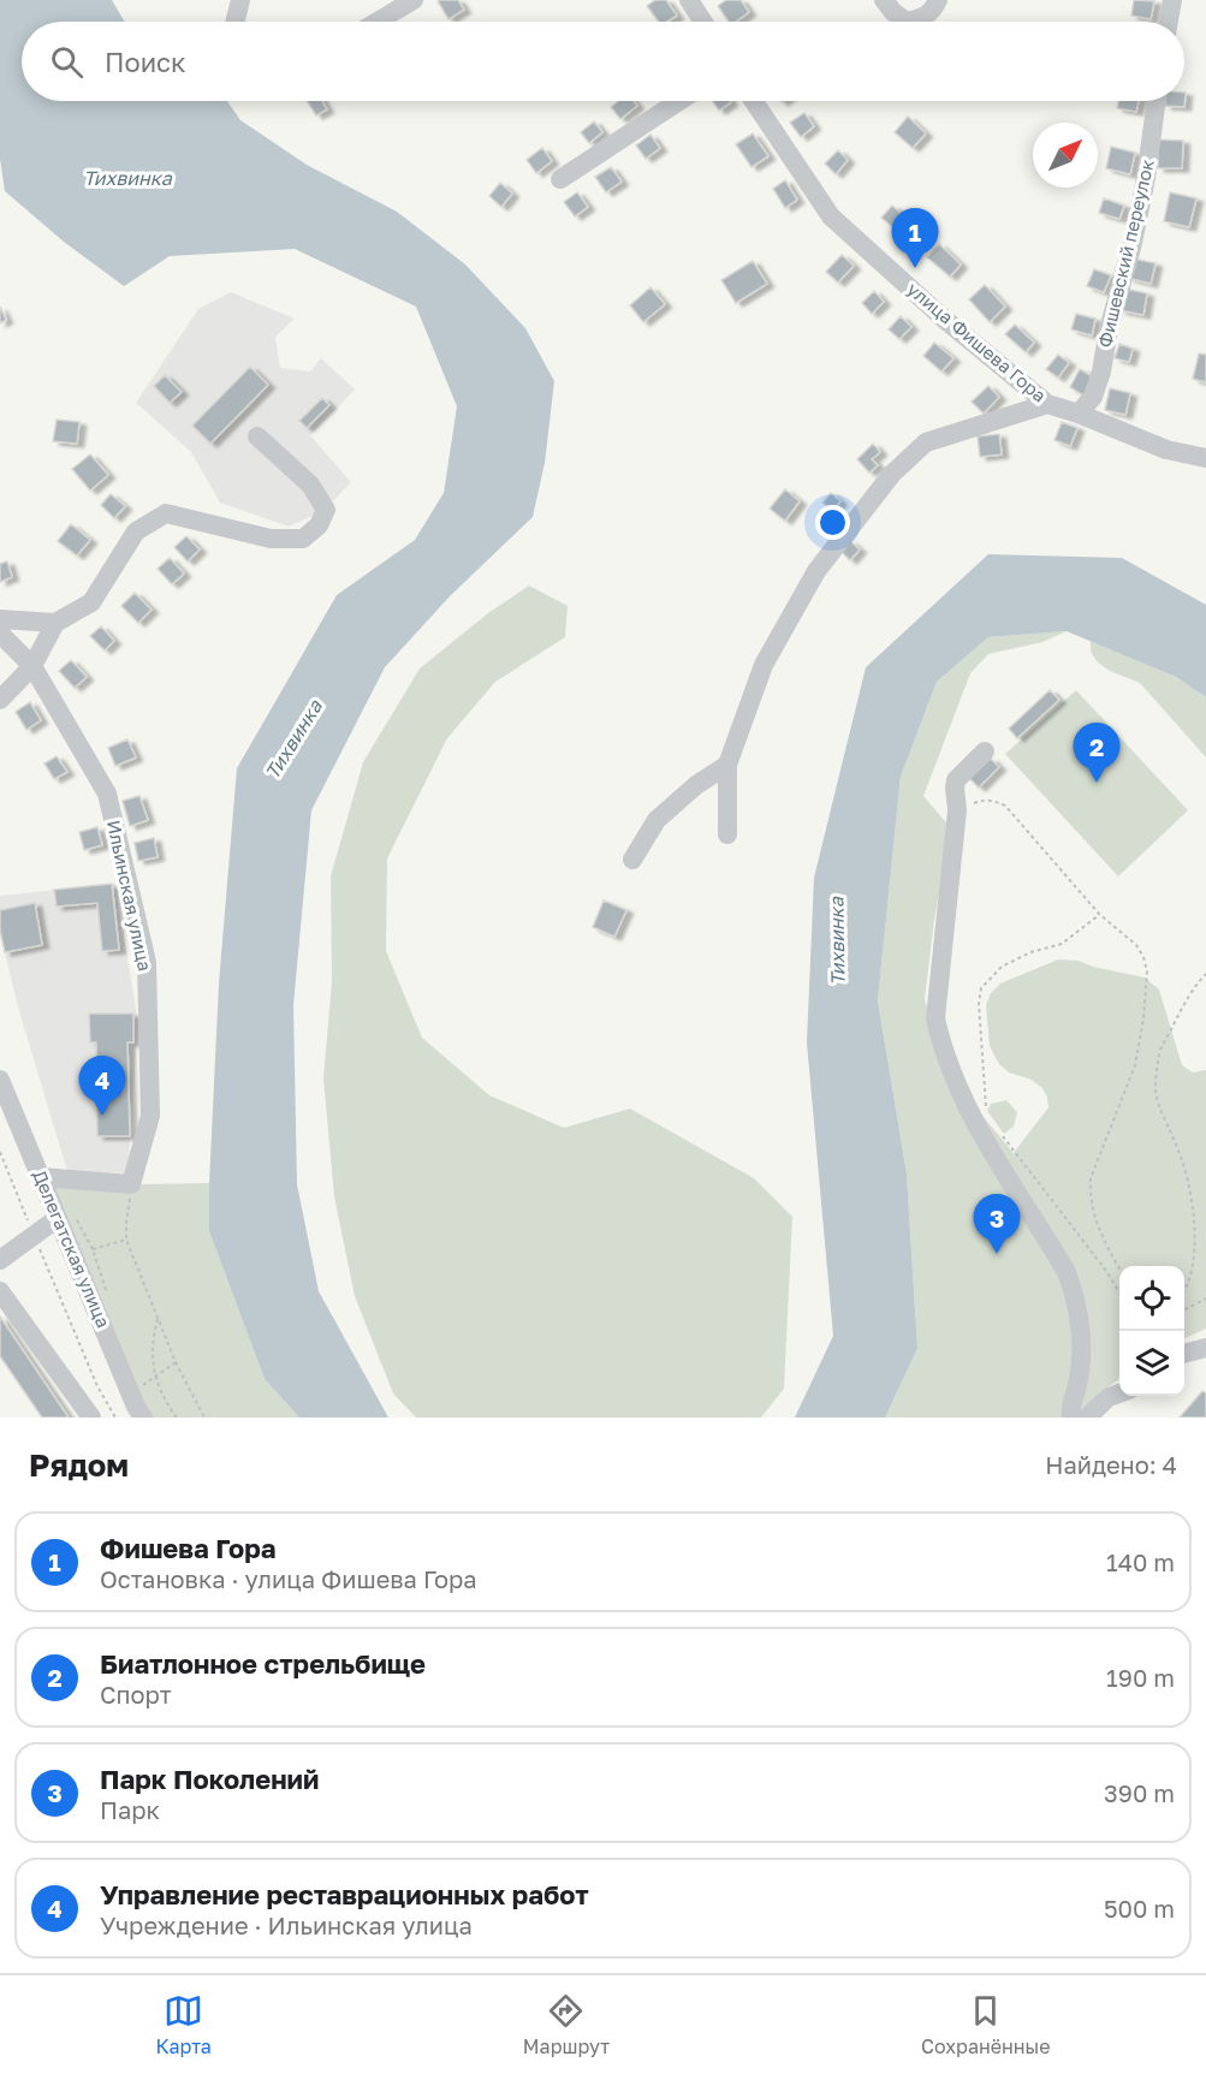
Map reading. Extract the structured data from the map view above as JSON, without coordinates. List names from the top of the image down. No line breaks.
{"streets":{"street":["Фишевский переулок","улица Фишева Гора","Ильинская улица","Делегатская улица"]},"crossings":[["Фишевский переулок","улица Фишева Гора"]],"water":["Тихвинка"],"north":"top right","page":{"search":"Поиск","pins":["1","2","4","3"],"heading":["Рядом","Найдено: 4"],"list":[{"mark":"1","name":"Фишева Гора","note":"Остановка · улица Фишева Гора","value":"140 m"},{"mark":"2","name":"Биатлонное стрельбище","note":"Спорт","value":"190 m"},{"mark":"3","name":"Парк Поколений","note":"Парк","value":"390 m"},{"mark":"4","name":"Управление реставрационных работ","note":"Учреждение · Ильинская улица","value":"500 m"}],"nav":["Карта","Маршрут","Сохранённые"]}}
